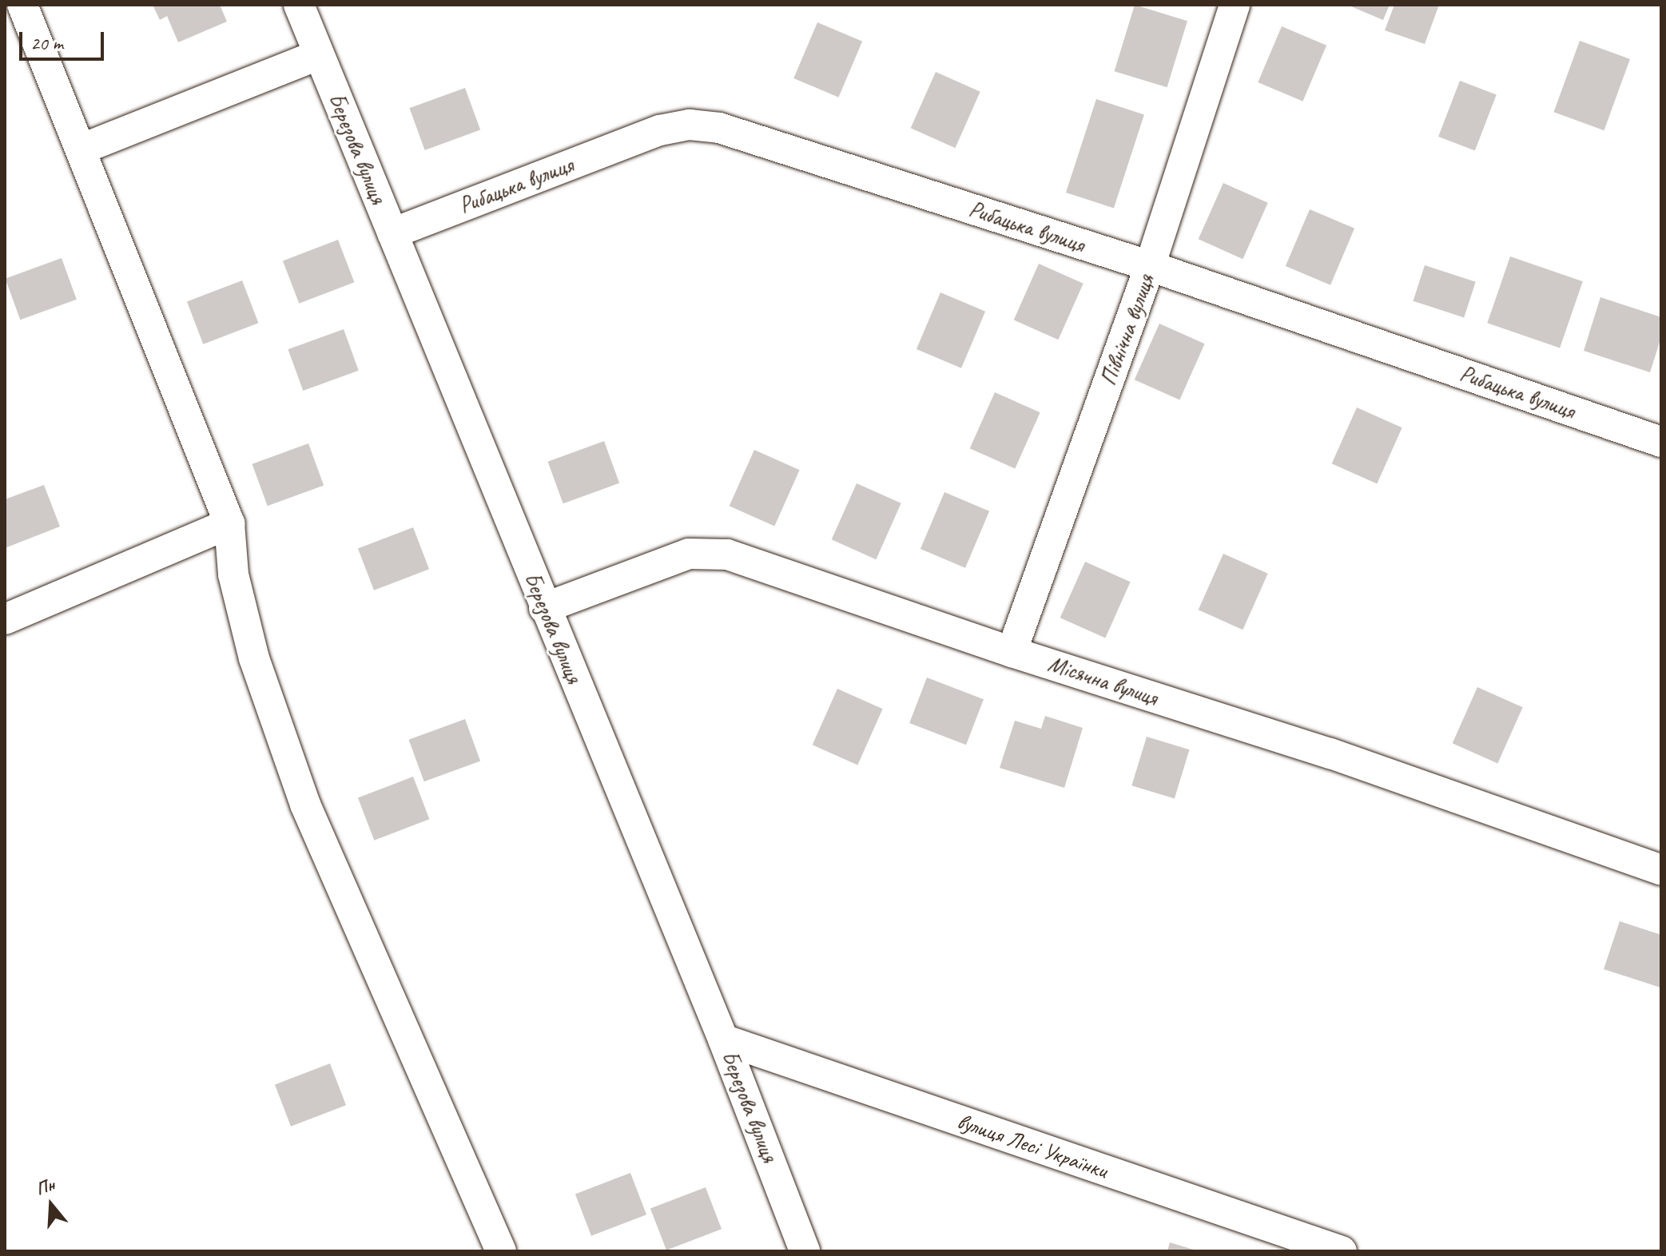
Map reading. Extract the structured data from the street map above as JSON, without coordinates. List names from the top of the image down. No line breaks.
{"streets":{"street":["Березова вулиця","Рибацька вулиця","Північна вулиця","Місячна вулиця","вулиця Лесі Українки"]},"crossings":[["Березова вулиця","Рибацька вулиця"],["Березова вулиця","Місячна вулиця"],["Березова вулиця","вулиця Лесі Українки"],["Рибацька вулиця","Північна вулиця"],["Північна вулиця","Місячна вулиця"]],"scale_bar":"20 m","north":"top"}
